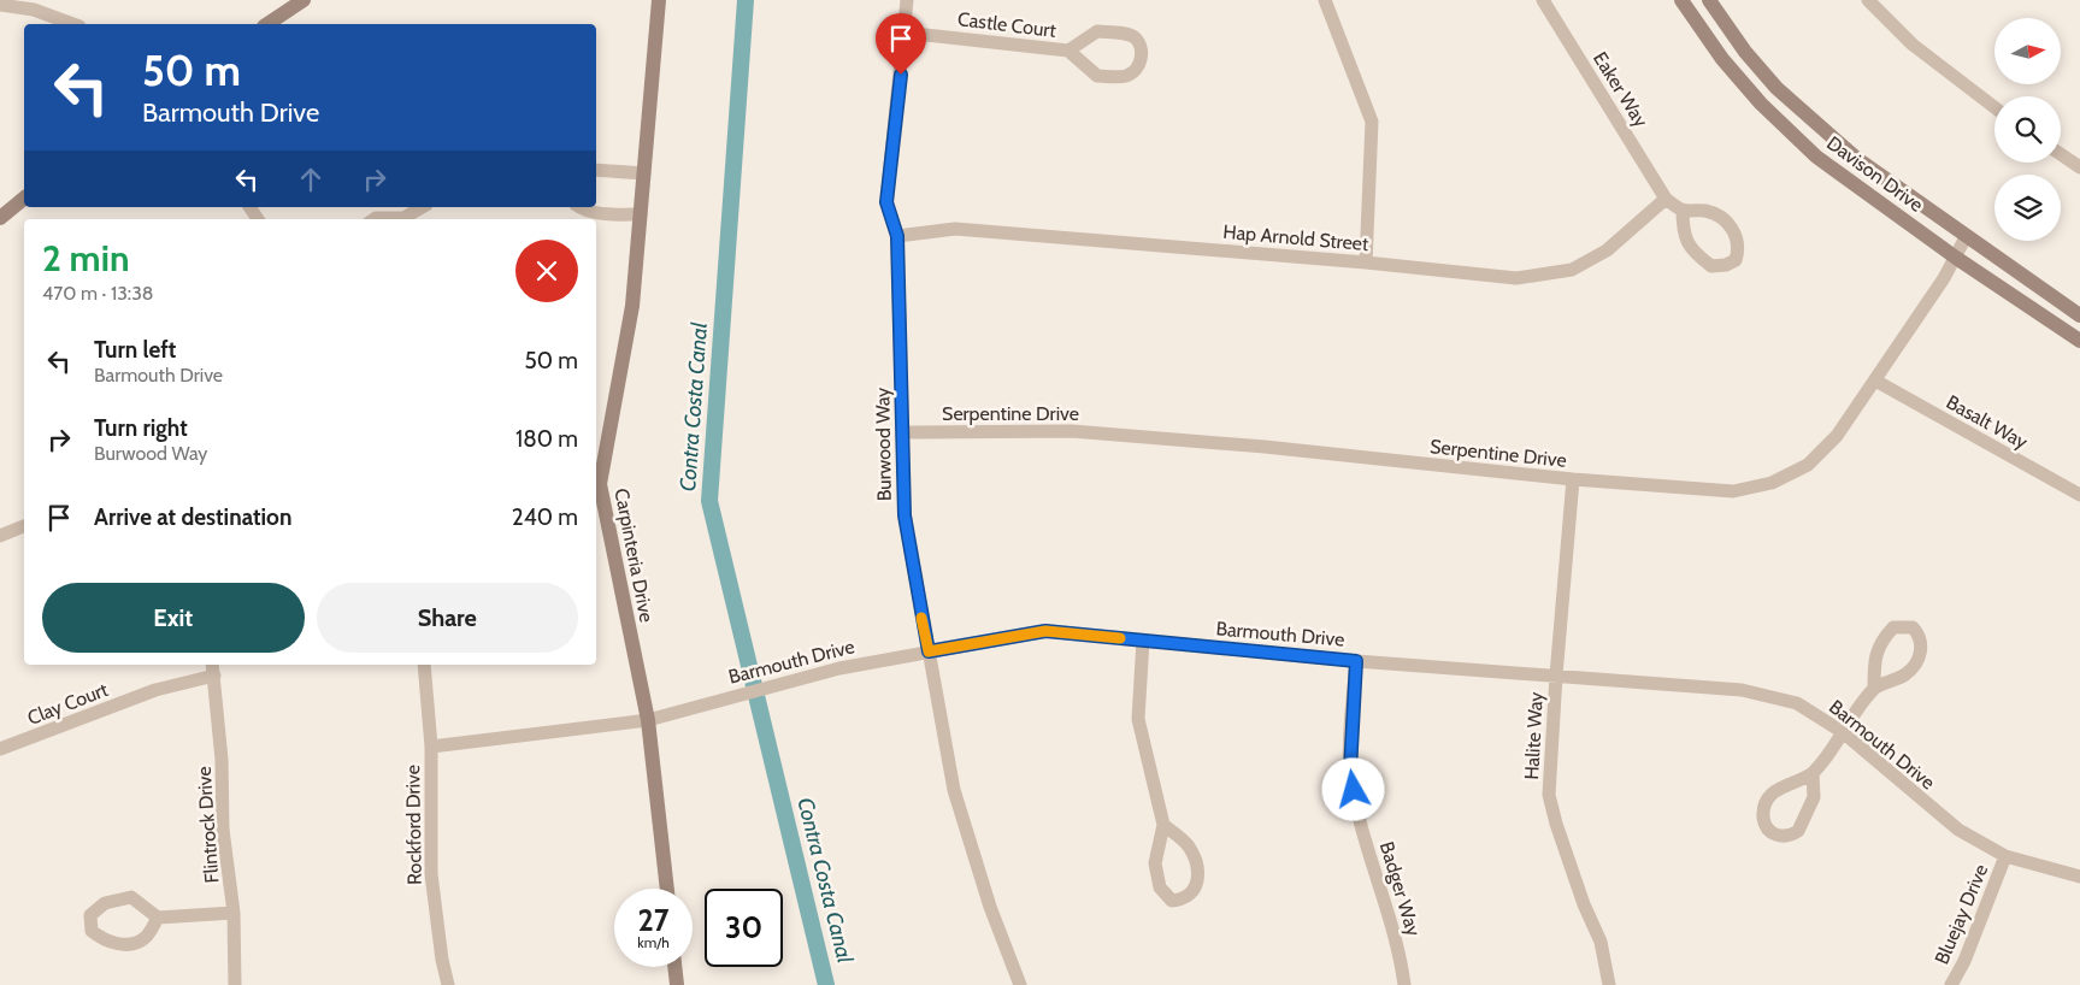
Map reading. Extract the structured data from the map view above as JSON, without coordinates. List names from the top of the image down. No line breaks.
{"streets":{"street":["Castle Court","Eaker Way","Davison Drive","Hap Arnold Street","Serpentine Drive","Basalt Way","Burwood Way","Carpinteria Drive","Barmouth Drive","Clay Court","Halite Way","Flintrock Drive","Rockford Drive","Badger Way","Bluejay Drive"]},"crossings":[["Castle Court","Burwood Way"],["Eaker Way","Hap Arnold Street"],["Davison Drive","Serpentine Drive"],["Hap Arnold Street","Burwood Way"],["Serpentine Drive","Basalt Way"],["Serpentine Drive","Burwood Way"],["Serpentine Drive","Halite Way"],["Burwood Way","Barmouth Drive"],["Carpinteria Drive","Barmouth Drive"],["Barmouth Drive","Halite Way"],["Barmouth Drive","Rockford Drive"],["Barmouth Drive","Badger Way"],["Barmouth Drive","Bluejay Drive"],["Clay Court","Flintrock Drive"]],"water":["Contra Costa Canal"],"north":"right","page":{"turn":["50 m","Barmouth Drive"],"heading":["2 min","470 m · 13:38"],"list":[{"name":"Turn left","note":"Barmouth Drive","value":"50 m"},{"name":"Turn right","note":"Burwood Way","value":"180 m"},{"name":"Arrive at destination","value":"240 m"}],"buttons":["Exit","Share"],"speed":"27 km/h","limit":"30"}}
